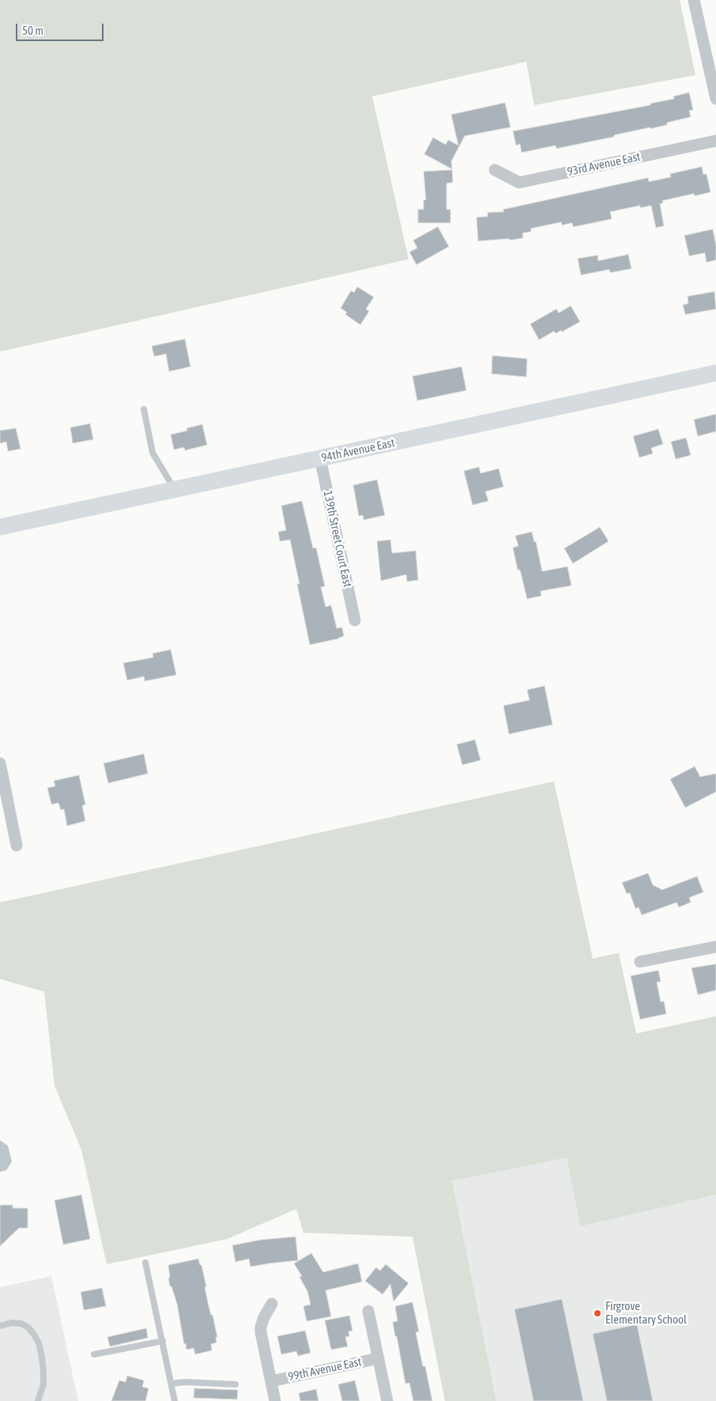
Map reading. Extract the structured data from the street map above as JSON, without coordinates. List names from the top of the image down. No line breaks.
{"streets":{"main road":["94th Avenue East"],"street":["93rd Avenue East","139th Street Court East","99th Avenue East"]},"crossings":[["94th Avenue East","139th Street Court East"]],"places":["Firgrove Elementary School"],"scale_bar":"50 m"}
